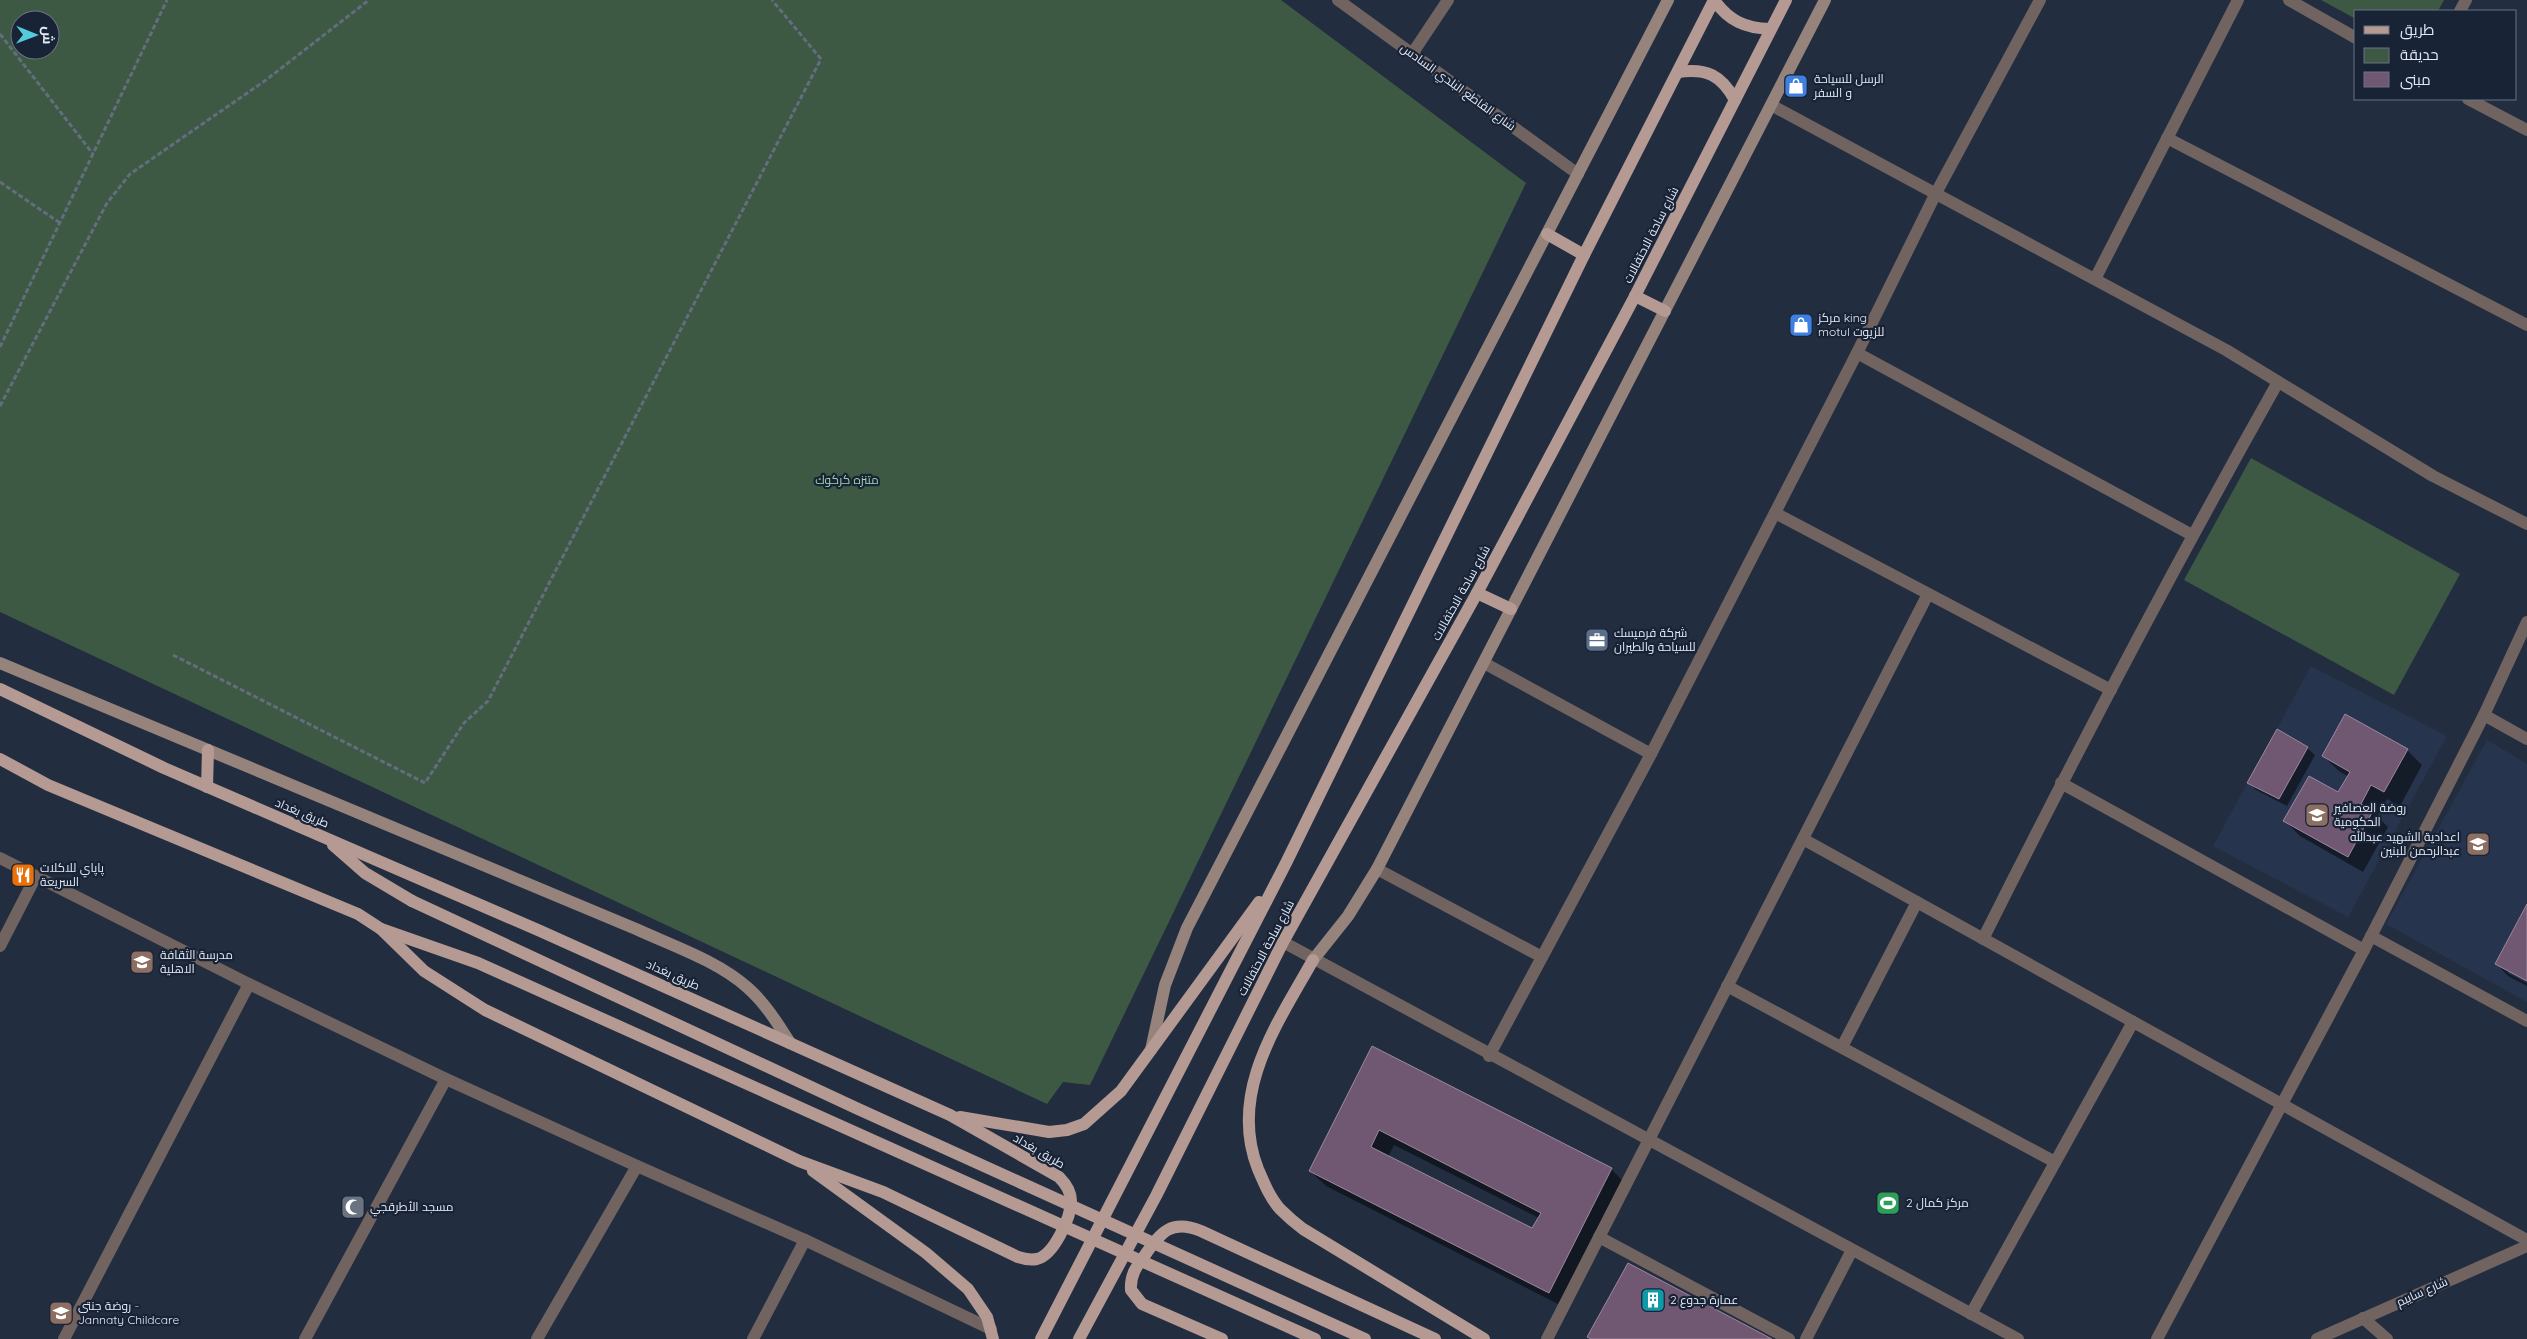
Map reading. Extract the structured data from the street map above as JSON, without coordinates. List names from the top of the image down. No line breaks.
{"streets":{"main road":["شارع ساحة الاحتفالات","طريق بغداد"],"street":["شارع القاطع البلدي السادس","شارع سايبم"]},"parks":["متنزه كركوك"],"places":{"shop":["الرسل للسياحة و السفر","مركز king motul للزيوت"],"office":["شركة فرميسك للسياحة والطيران"],"school or university":["روضة العصافير الحكومية","اعدادية الشهيد عبدالله عبدالرحمن للبنين","مدرسة الثقافة الاهلية","روضة جنتي - Jannaty Childcare"],"restaurant":["پاپاي للاكلات السريعة"],"sports":["مركز كمال 2"],"mosque":["مسجد الأطرقجي"],"building":["عمارة جدوع 2"]},"legend":["طريق","حديقة","مبنى"],"north":"right"}
